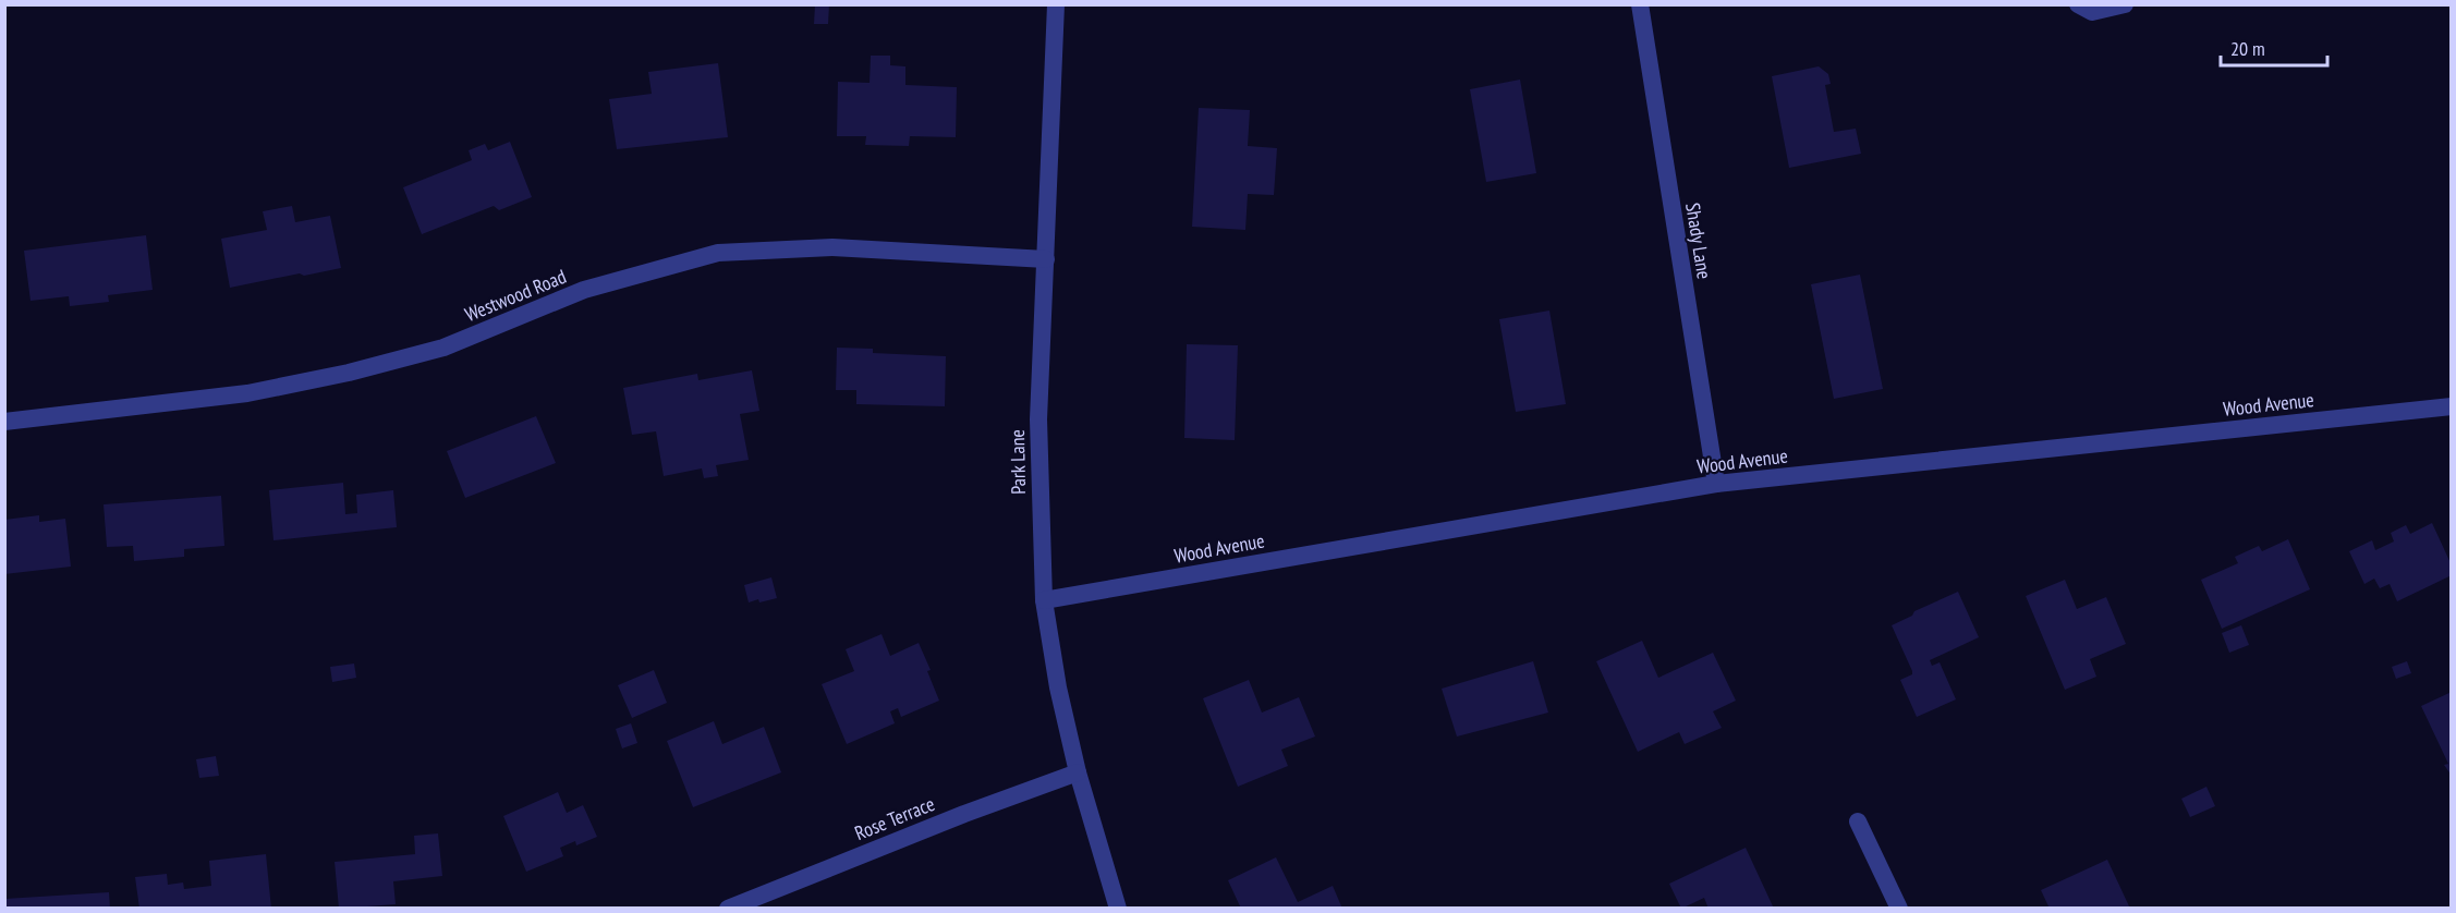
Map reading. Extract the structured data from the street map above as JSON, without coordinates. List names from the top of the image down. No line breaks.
{"streets":{"street":["Shady Lane","Westwood Road","Wood Avenue","Park Lane","Rose Terrace"]},"crossings":[["Shady Lane","Wood Avenue"],["Westwood Road","Park Lane"],["Wood Avenue","Park Lane"],["Park Lane","Rose Terrace"]],"scale_bar":"20 m"}
